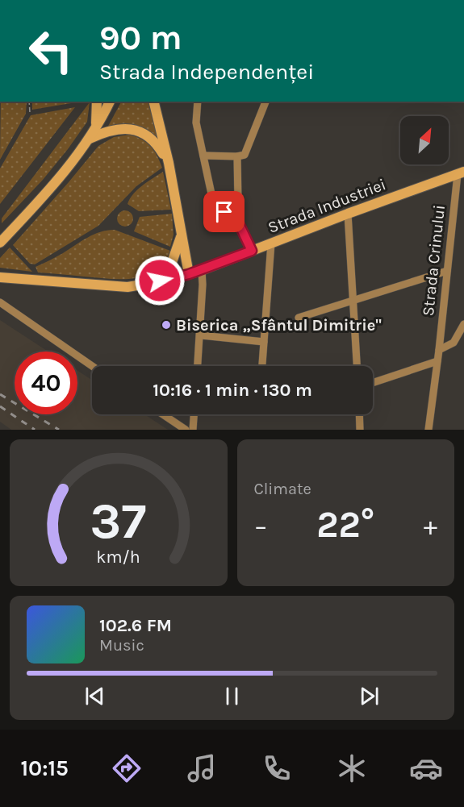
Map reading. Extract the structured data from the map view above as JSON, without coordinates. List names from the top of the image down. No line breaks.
{"streets":{"street":["Strada Industriei","Strada Crinului"]},"crossings":[["Strada Industriei","Strada Crinului"]],"places":["Biserica „Sfântul Dimitrie\""],"north":"top right","page":{"turn":["90 m","Strada Independenței"],"limit":"40","trip":"10:16 · 1 min · 130 m","tile":"Climate","heat":["−","22°","+"],"song":["102.6 FM","Music"],"tabs":"10:15","gauge":["37","km/h"]}}
